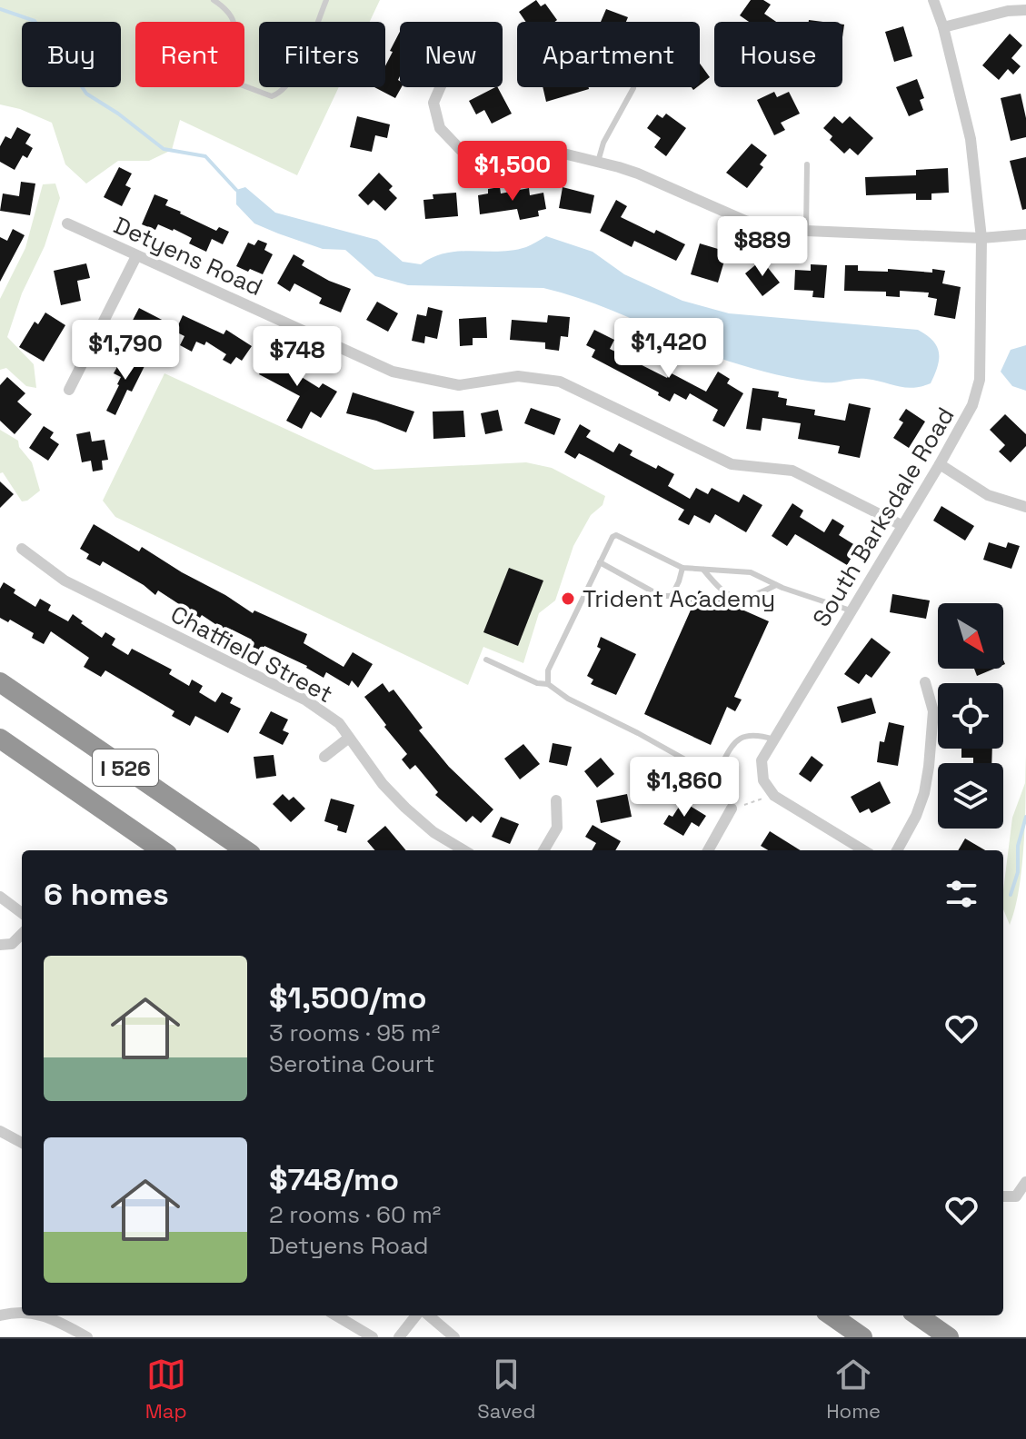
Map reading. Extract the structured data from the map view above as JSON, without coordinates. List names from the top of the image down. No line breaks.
{"streets":{"highway":["I 526"],"street":["Detyens Road","South Barksdale Road","Chatfield Street"]},"crossings":[["Detyens Road","South Barksdale Road"]],"places":["Trident Academy"],"north":"bottom right","page":{"chip":["Buy","Rent","Filters","New","Apartment","House"],"price":["$1,500","$889","$1,420","$1,790","$748","$1,860"],"heading":"6 homes","list":[{"name":"$1,500/mo","note":"3 rooms · 95 m² · Serotina Court"},{"name":"$748/mo","note":"2 rooms · 60 m² · Detyens Road"}],"tabs":["Map","Saved","Home"]}}
